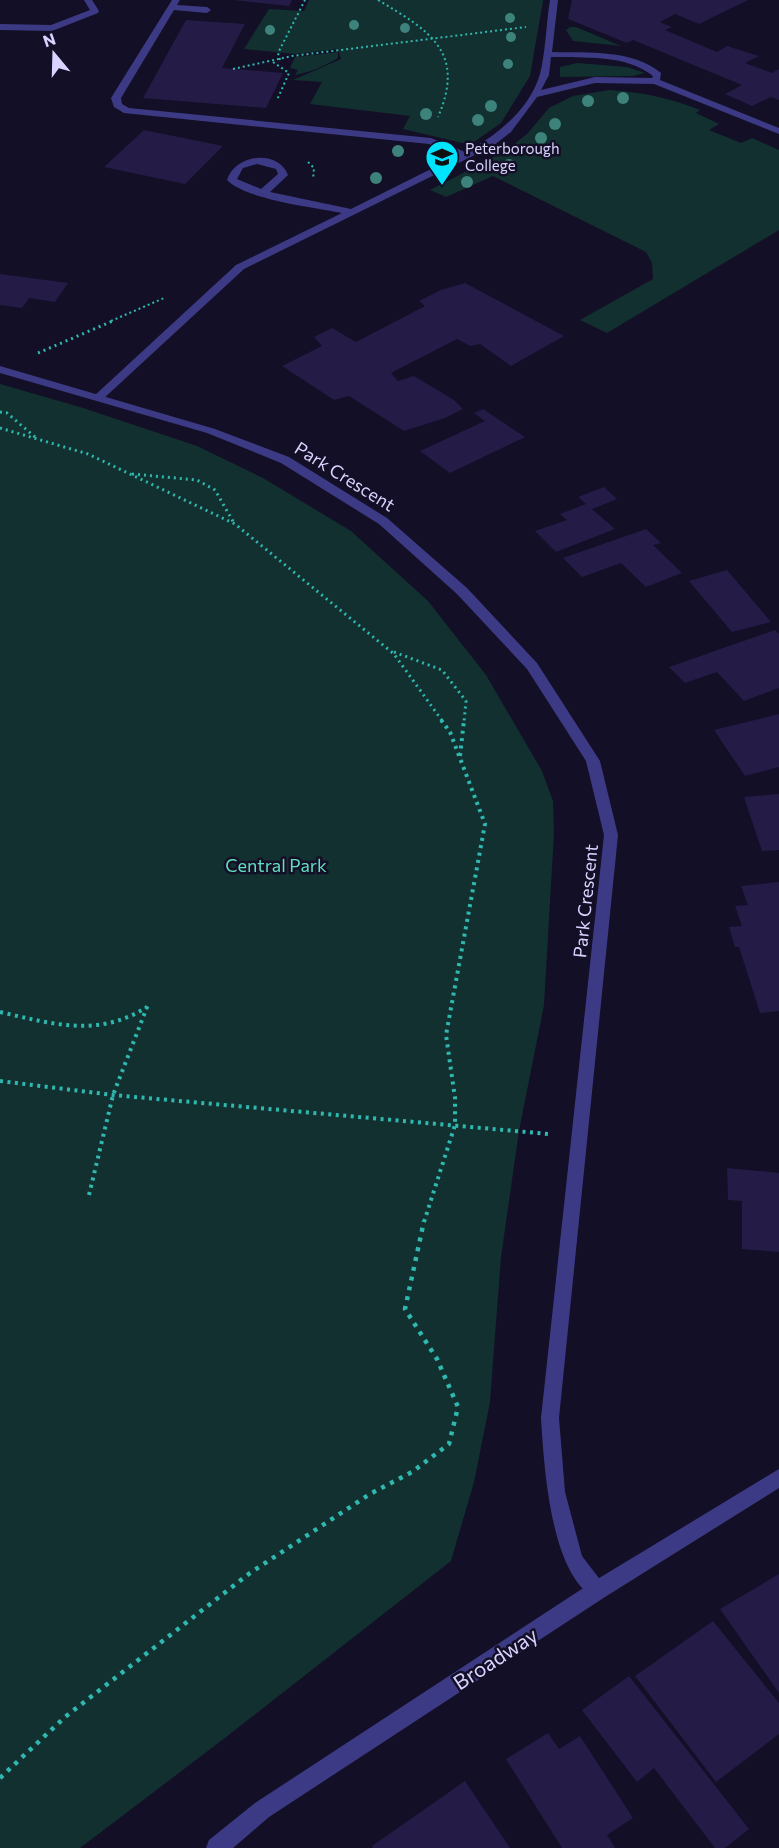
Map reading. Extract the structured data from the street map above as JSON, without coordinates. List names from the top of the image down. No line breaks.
{"streets":{"street":["Park Crescent","Broadway"]},"crossings":[["Park Crescent","Broadway"]],"parks":["Central Park"],"places":{"school or university":["Peterborough College"]},"north":"top"}
